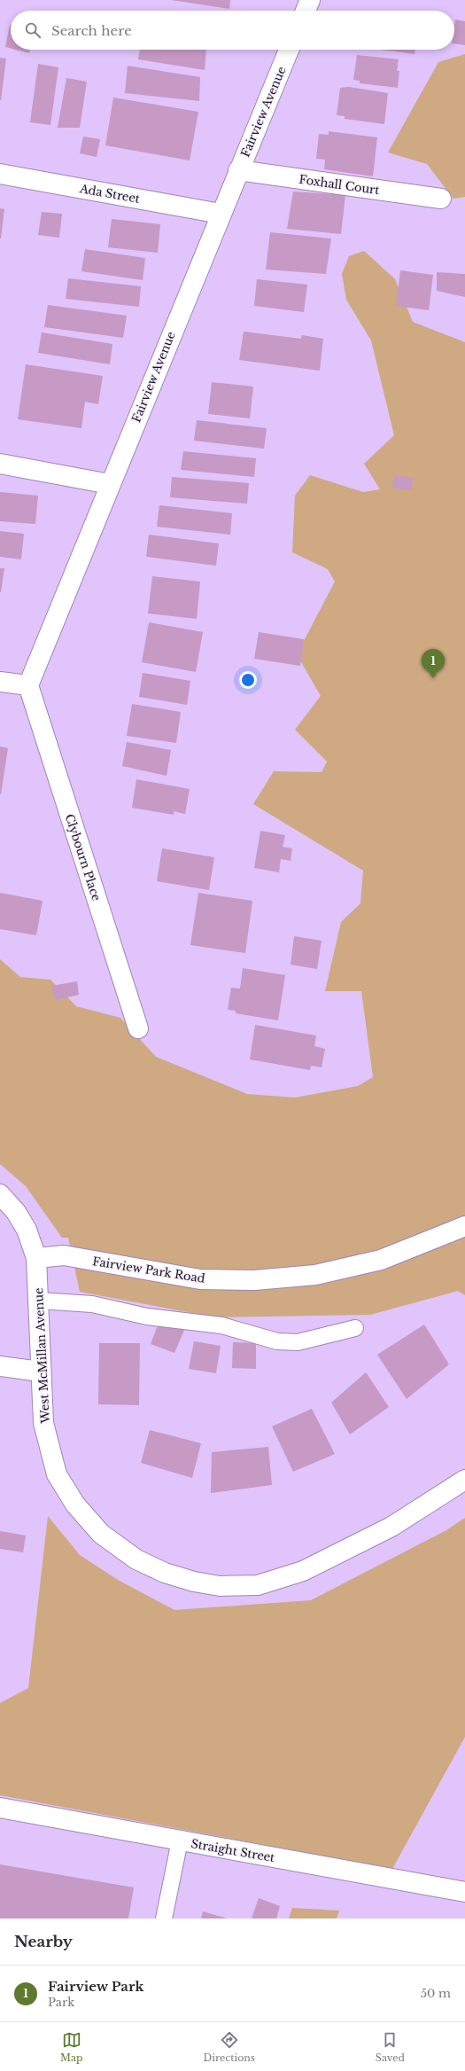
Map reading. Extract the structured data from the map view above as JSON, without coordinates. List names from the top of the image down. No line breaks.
{"streets":{"street":["Fairview Avenue","Foxhall Court","Ada Street","Clybourn Place","Fairview Park Road","West McMillan Avenue","Straight Street"]},"crossings":[["Fairview Avenue","Foxhall Court"],["Fairview Avenue","Ada Street"],["Fairview Avenue","Clybourn Place"],["Fairview Park Road","West McMillan Avenue"]],"page":{"search":"Search here","pins":"1","heading":"Nearby","list":[{"mark":"1","name":"Fairview Park","note":"Park","value":"50 m"}],"nav":["Map","Directions","Saved"]}}
